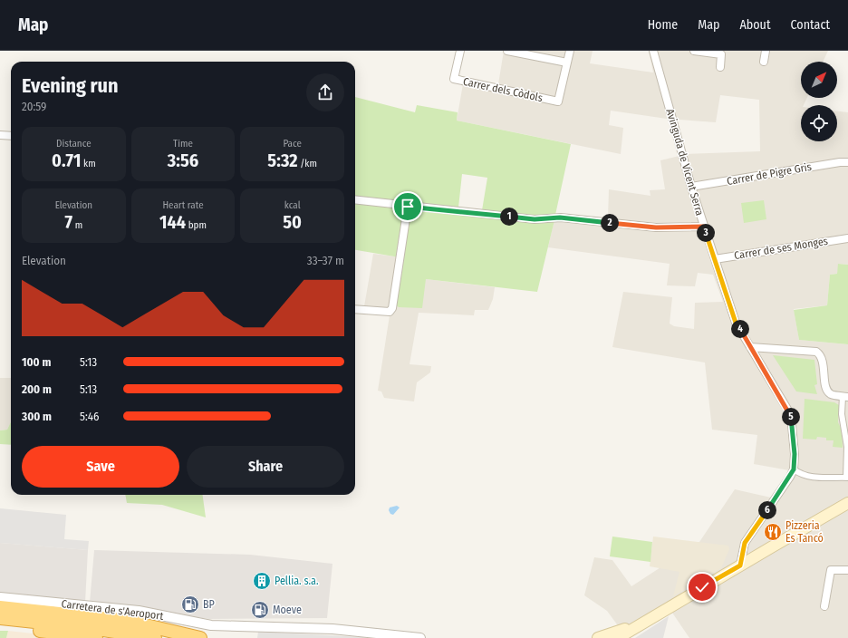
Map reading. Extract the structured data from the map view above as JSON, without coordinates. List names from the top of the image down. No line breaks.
{"streets":{"street":["Carrer dels Còdols","Avinguda de Vicent Serra","Carrer de Pigre Gris","Carrer de ses Monges","Carretera de s'Aeroport"]},"crossings":[["Avinguda de Vicent Serra","Carrer de Pigre Gris"],["Avinguda de Vicent Serra","Carrer de ses Monges"]],"places":{"restaurant":["Pizzeria Es Tancó"],"building":["Pellia. s.a."],"fuel station":["BP","Moeve"]},"north":"top right","page":{"header":"Map","nav":["Home","Map","About","Contact"],"heading":["Evening run","20:59"],"stats":[["Distance","0.71 km"],["Time","3:56"],["Pace","5:32 /km"],["Elevation","7 m"],["Heart rate","144 bpm"],["kcal","50"]],"pins":["1","2","3","4","5","6"],"chart":["Elevation","33–37 m"],"list":[{"name":"100 m","note":"5:13"},{"name":"200 m","note":"5:13"},{"name":"300 m","note":"5:46"}],"buttons":["Save","Share"]}}
